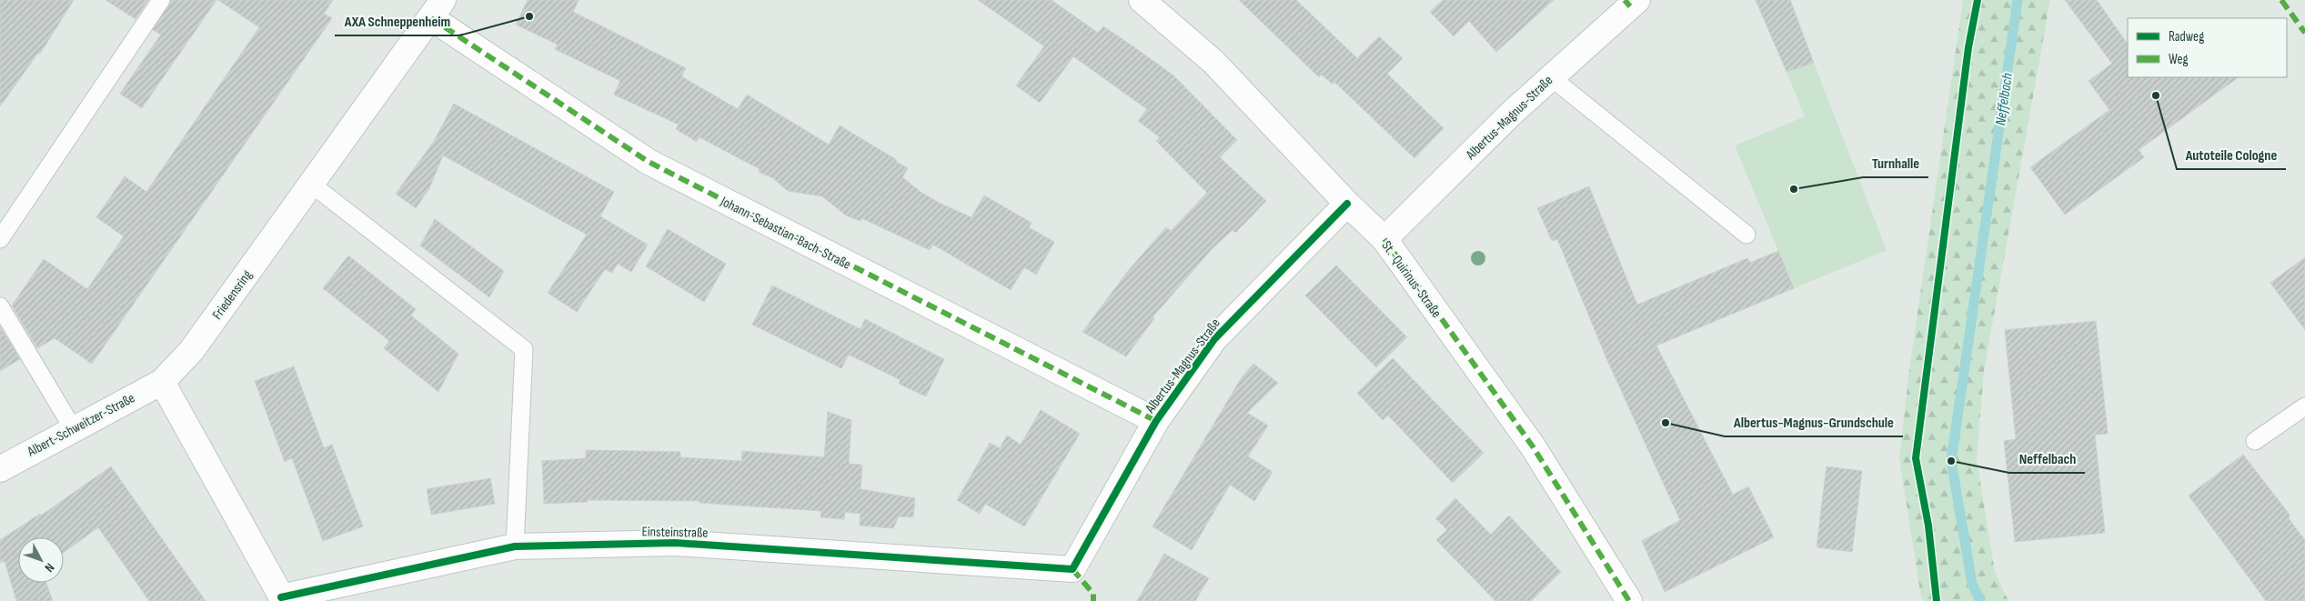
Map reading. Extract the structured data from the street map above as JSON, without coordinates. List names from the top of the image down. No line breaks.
{"streets":{"street":["Albertus-Magnus-Straße","Johann-Sebastian-Bach-Straße","St.-Quirinus-Straße","Friedensring","Albert-Schweitzer-Straße","Einsteinstraße"]},"crossings":[["Albertus-Magnus-Straße","Johann-Sebastian-Bach-Straße"],["Albertus-Magnus-Straße","St.-Quirinus-Straße"],["Albertus-Magnus-Straße","Einsteinstraße"],["Johann-Sebastian-Bach-Straße","Friedensring"],["Friedensring","Albert-Schweitzer-Straße"]],"water":["Neffelbach"],"places":["AXA Schneppenheim","Autoteile Cologne","Turnhalle","Albertus-Magnus-Grundschule","Neffelbach"],"legend":["Radweg","Weg"],"north":"bottom right"}
